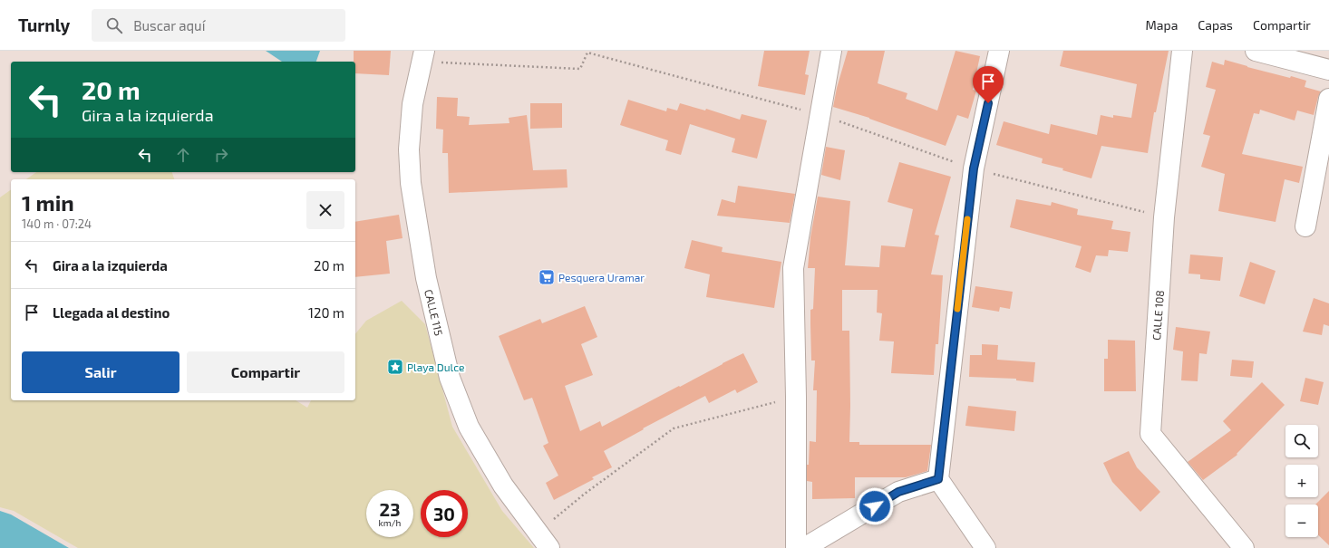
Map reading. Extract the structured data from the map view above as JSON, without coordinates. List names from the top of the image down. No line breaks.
{"streets":{"street":["CALLE 115","CALLE 108"]},"places":{"supermarket":["Pesquera Uramar"],"place":["Playa Dulce"]},"page":{"header":"Turnly","search":"Buscar aquí","nav":["Mapa","Capas","Compartir"],"turn":["20 m","Gira a la izquierda"],"heading":["1 min","140 m · 07:24"],"list":[{"name":"Gira a la izquierda","value":"20 m"},{"name":"Llegada al destino","value":"120 m"}],"buttons":["Salir","Compartir"],"map_buttons":["+","−"],"speed":"23 km/h","limit":"30"}}
